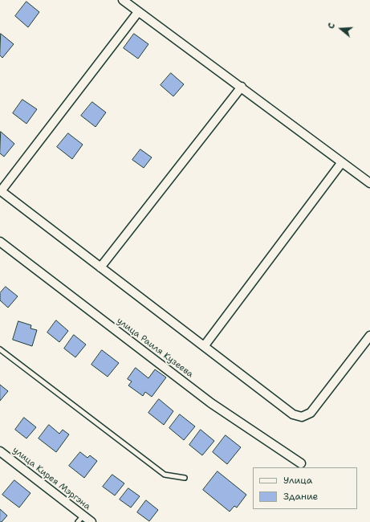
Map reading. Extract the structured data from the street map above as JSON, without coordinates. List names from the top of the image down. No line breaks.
{"streets":{"street":["улица Раиля Кузеева","улица Кирея Мэргэна"]},"legend":["Улица","Здание"],"north":"left"}
